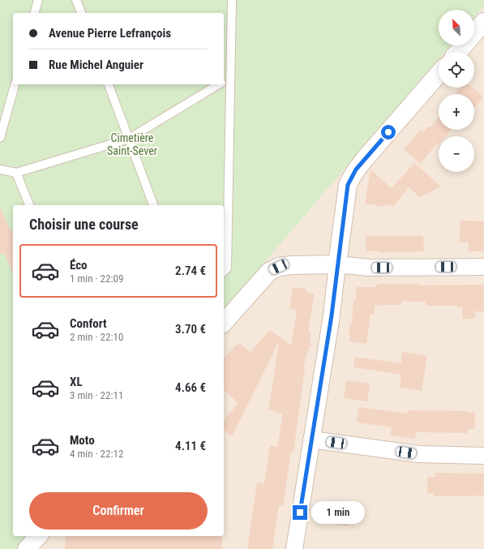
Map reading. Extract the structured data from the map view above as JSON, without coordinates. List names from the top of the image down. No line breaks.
{"parks":["Cimetière Saint-Sever"],"north":"top left","page":{"map_buttons":["+","−"],"banner":["Avenue Pierre Lefrançois","Rue Michel Anguier"],"heading":"Choisir une course","list":[{"name":"Éco","note":"1 min · 22:09","value":"2.74 €"},{"name":"Confort","note":"2 min · 22:10","value":"3.70 €"},{"name":"XL","note":"3 min · 22:11","value":"4.66 €"},{"name":"Moto","note":"4 min · 22:12","value":"4.11 €"}],"buttons":"Confirmer","bubble":"1 min"}}
